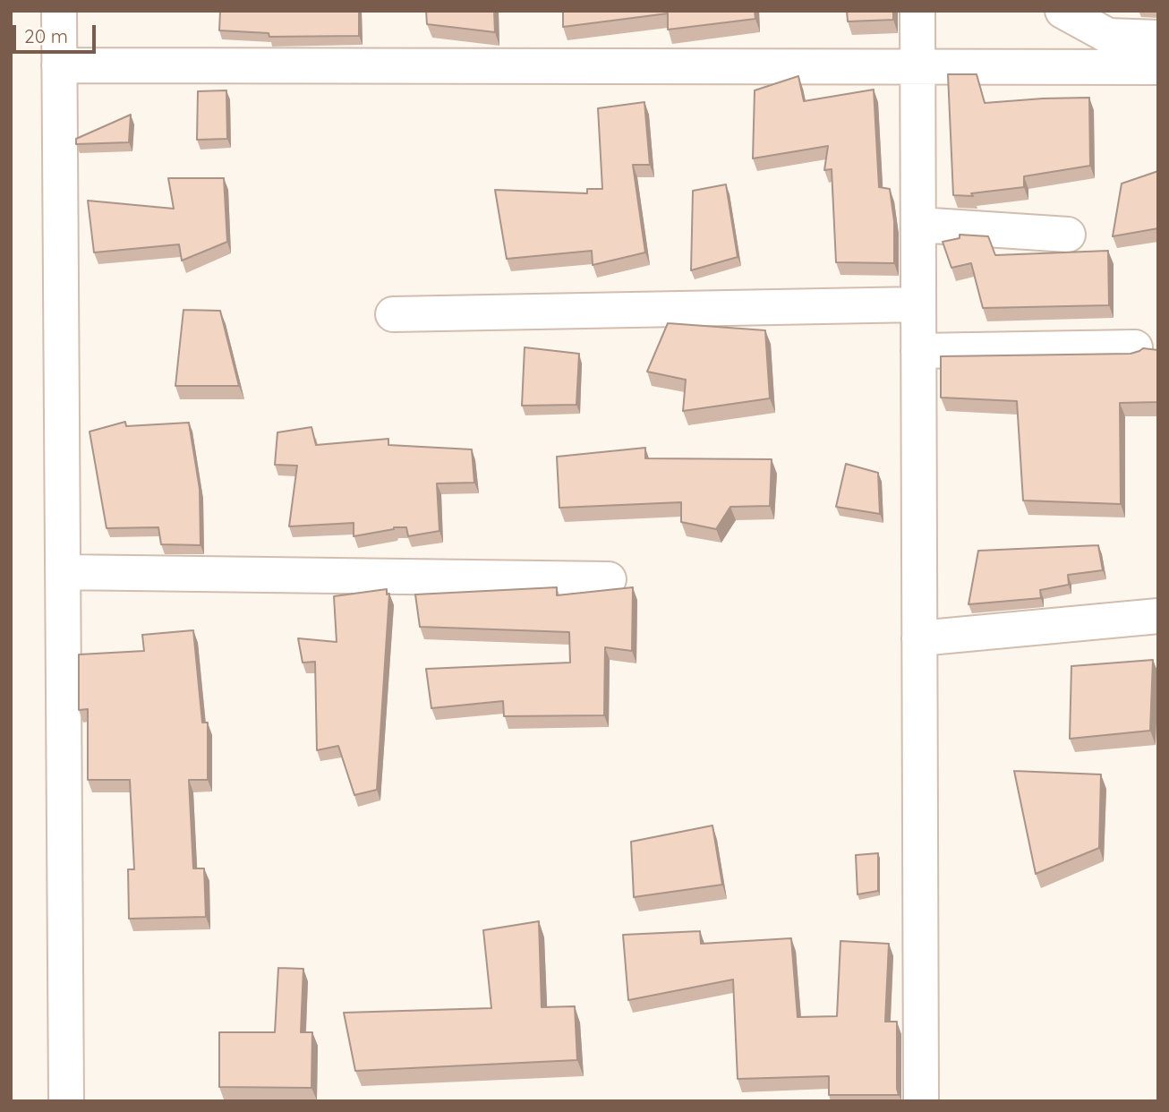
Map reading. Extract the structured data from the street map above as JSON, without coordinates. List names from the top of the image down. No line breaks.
{"scale_bar":"20 m"}
